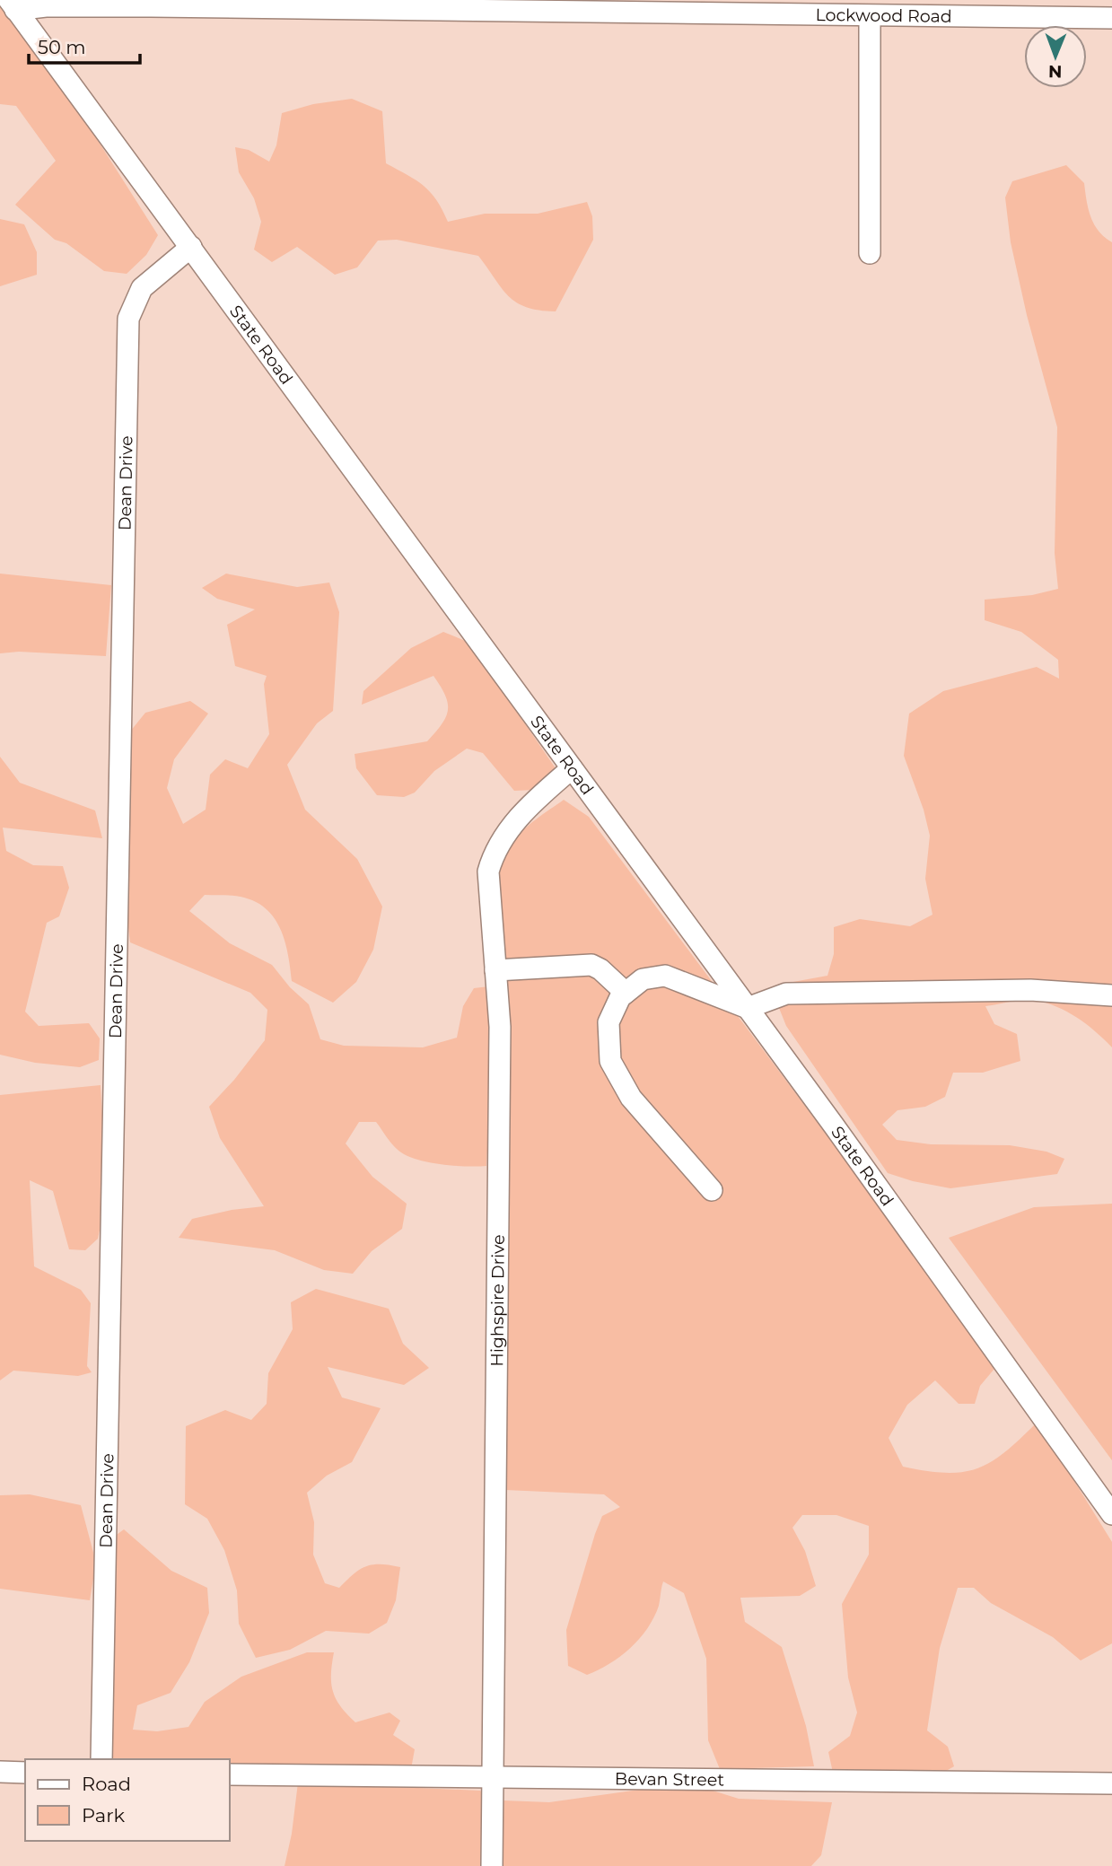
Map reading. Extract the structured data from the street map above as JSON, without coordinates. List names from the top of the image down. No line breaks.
{"streets":{"street":["Lockwood Road","State Road","Dean Drive","Highspire Drive","Bevan Street"]},"crossings":[["Lockwood Road","State Road"],["State Road","Dean Drive"],["State Road","Highspire Drive"],["Highspire Drive","Bevan Street"]],"legend":["Road","Park"],"scale_bar":"50 m","north":"bottom"}
